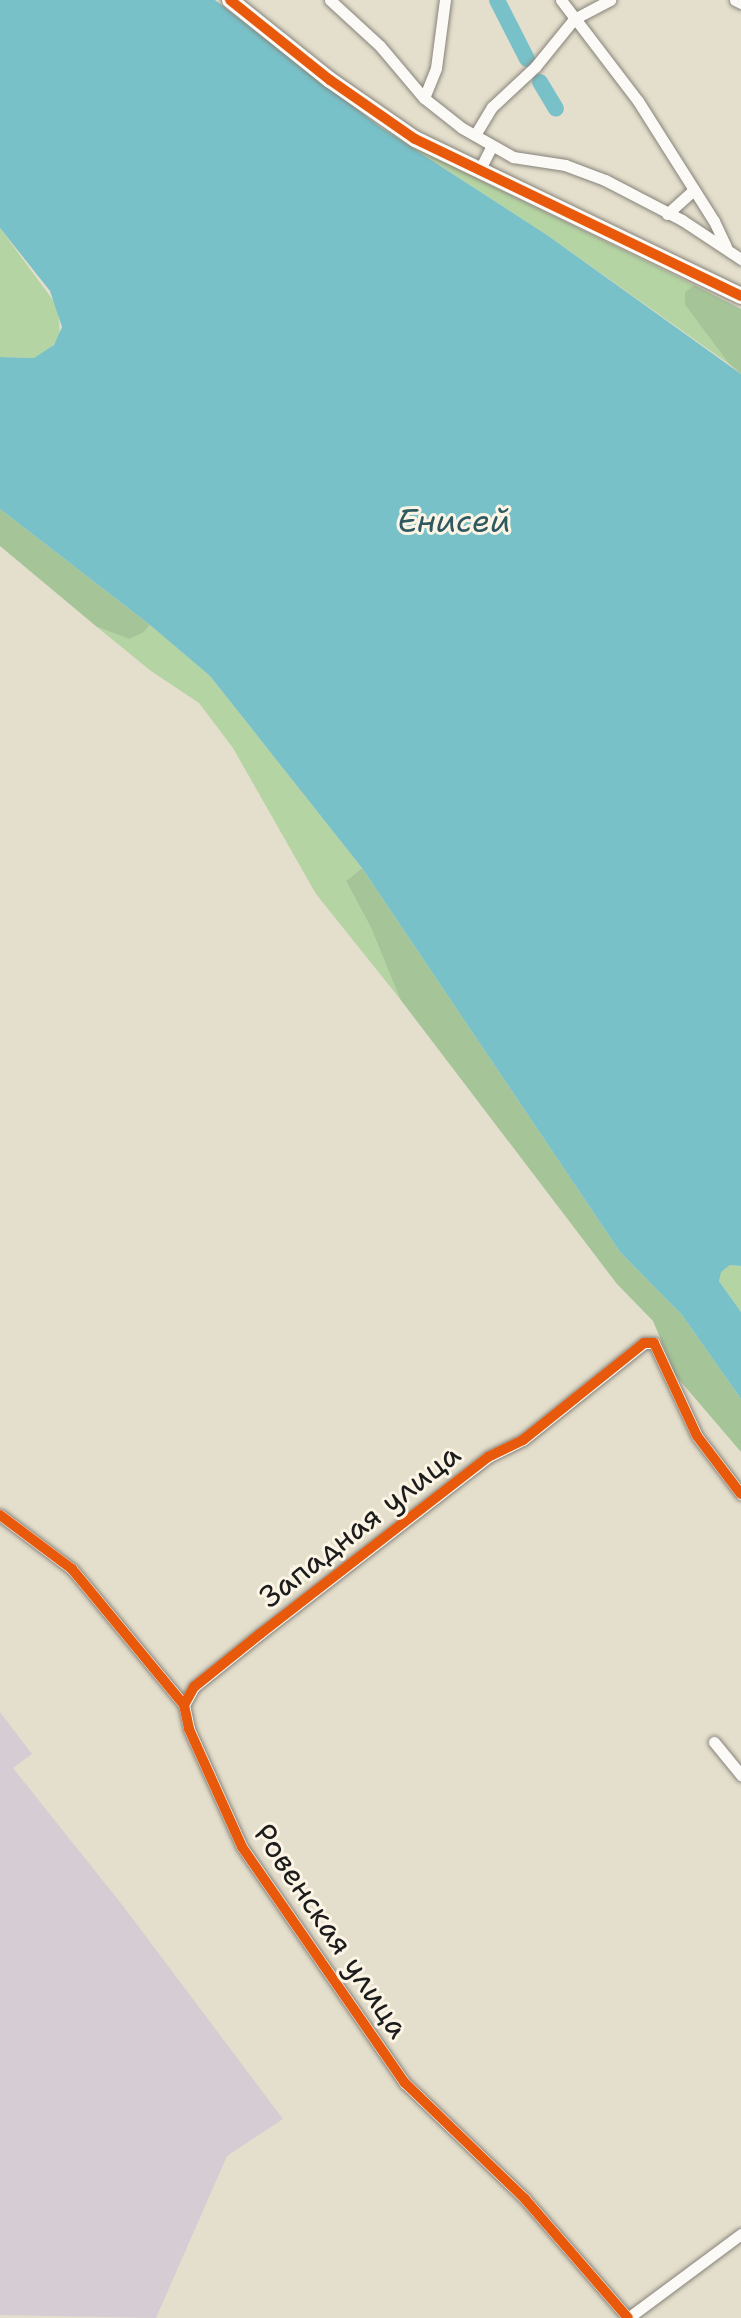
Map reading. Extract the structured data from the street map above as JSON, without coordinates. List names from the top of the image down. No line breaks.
{"streets":{"street":["Западная улица","Ровенская улица"]},"crossings":[["Западная улица","Ровенская улица"]],"water":["Енисей"]}
